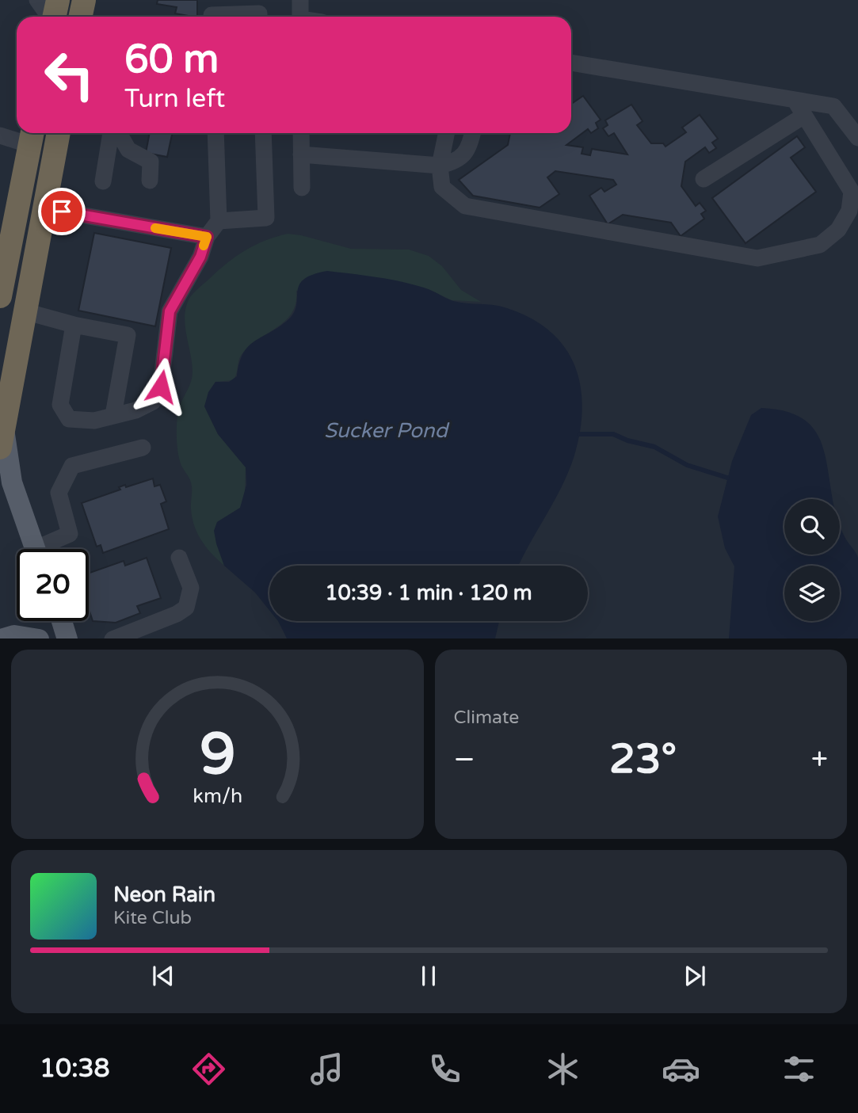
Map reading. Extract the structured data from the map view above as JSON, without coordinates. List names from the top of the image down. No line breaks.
{"water":["Sucker Pond"],"page":{"turn":["60 m","Turn left"],"limit":"20","trip":"10:39 · 1 min · 120 m","tile":"Climate","heat":["−","23°","+"],"song":["Neon Rain","Kite Club"],"tabs":"10:38","gauge":["9","km/h"]}}
